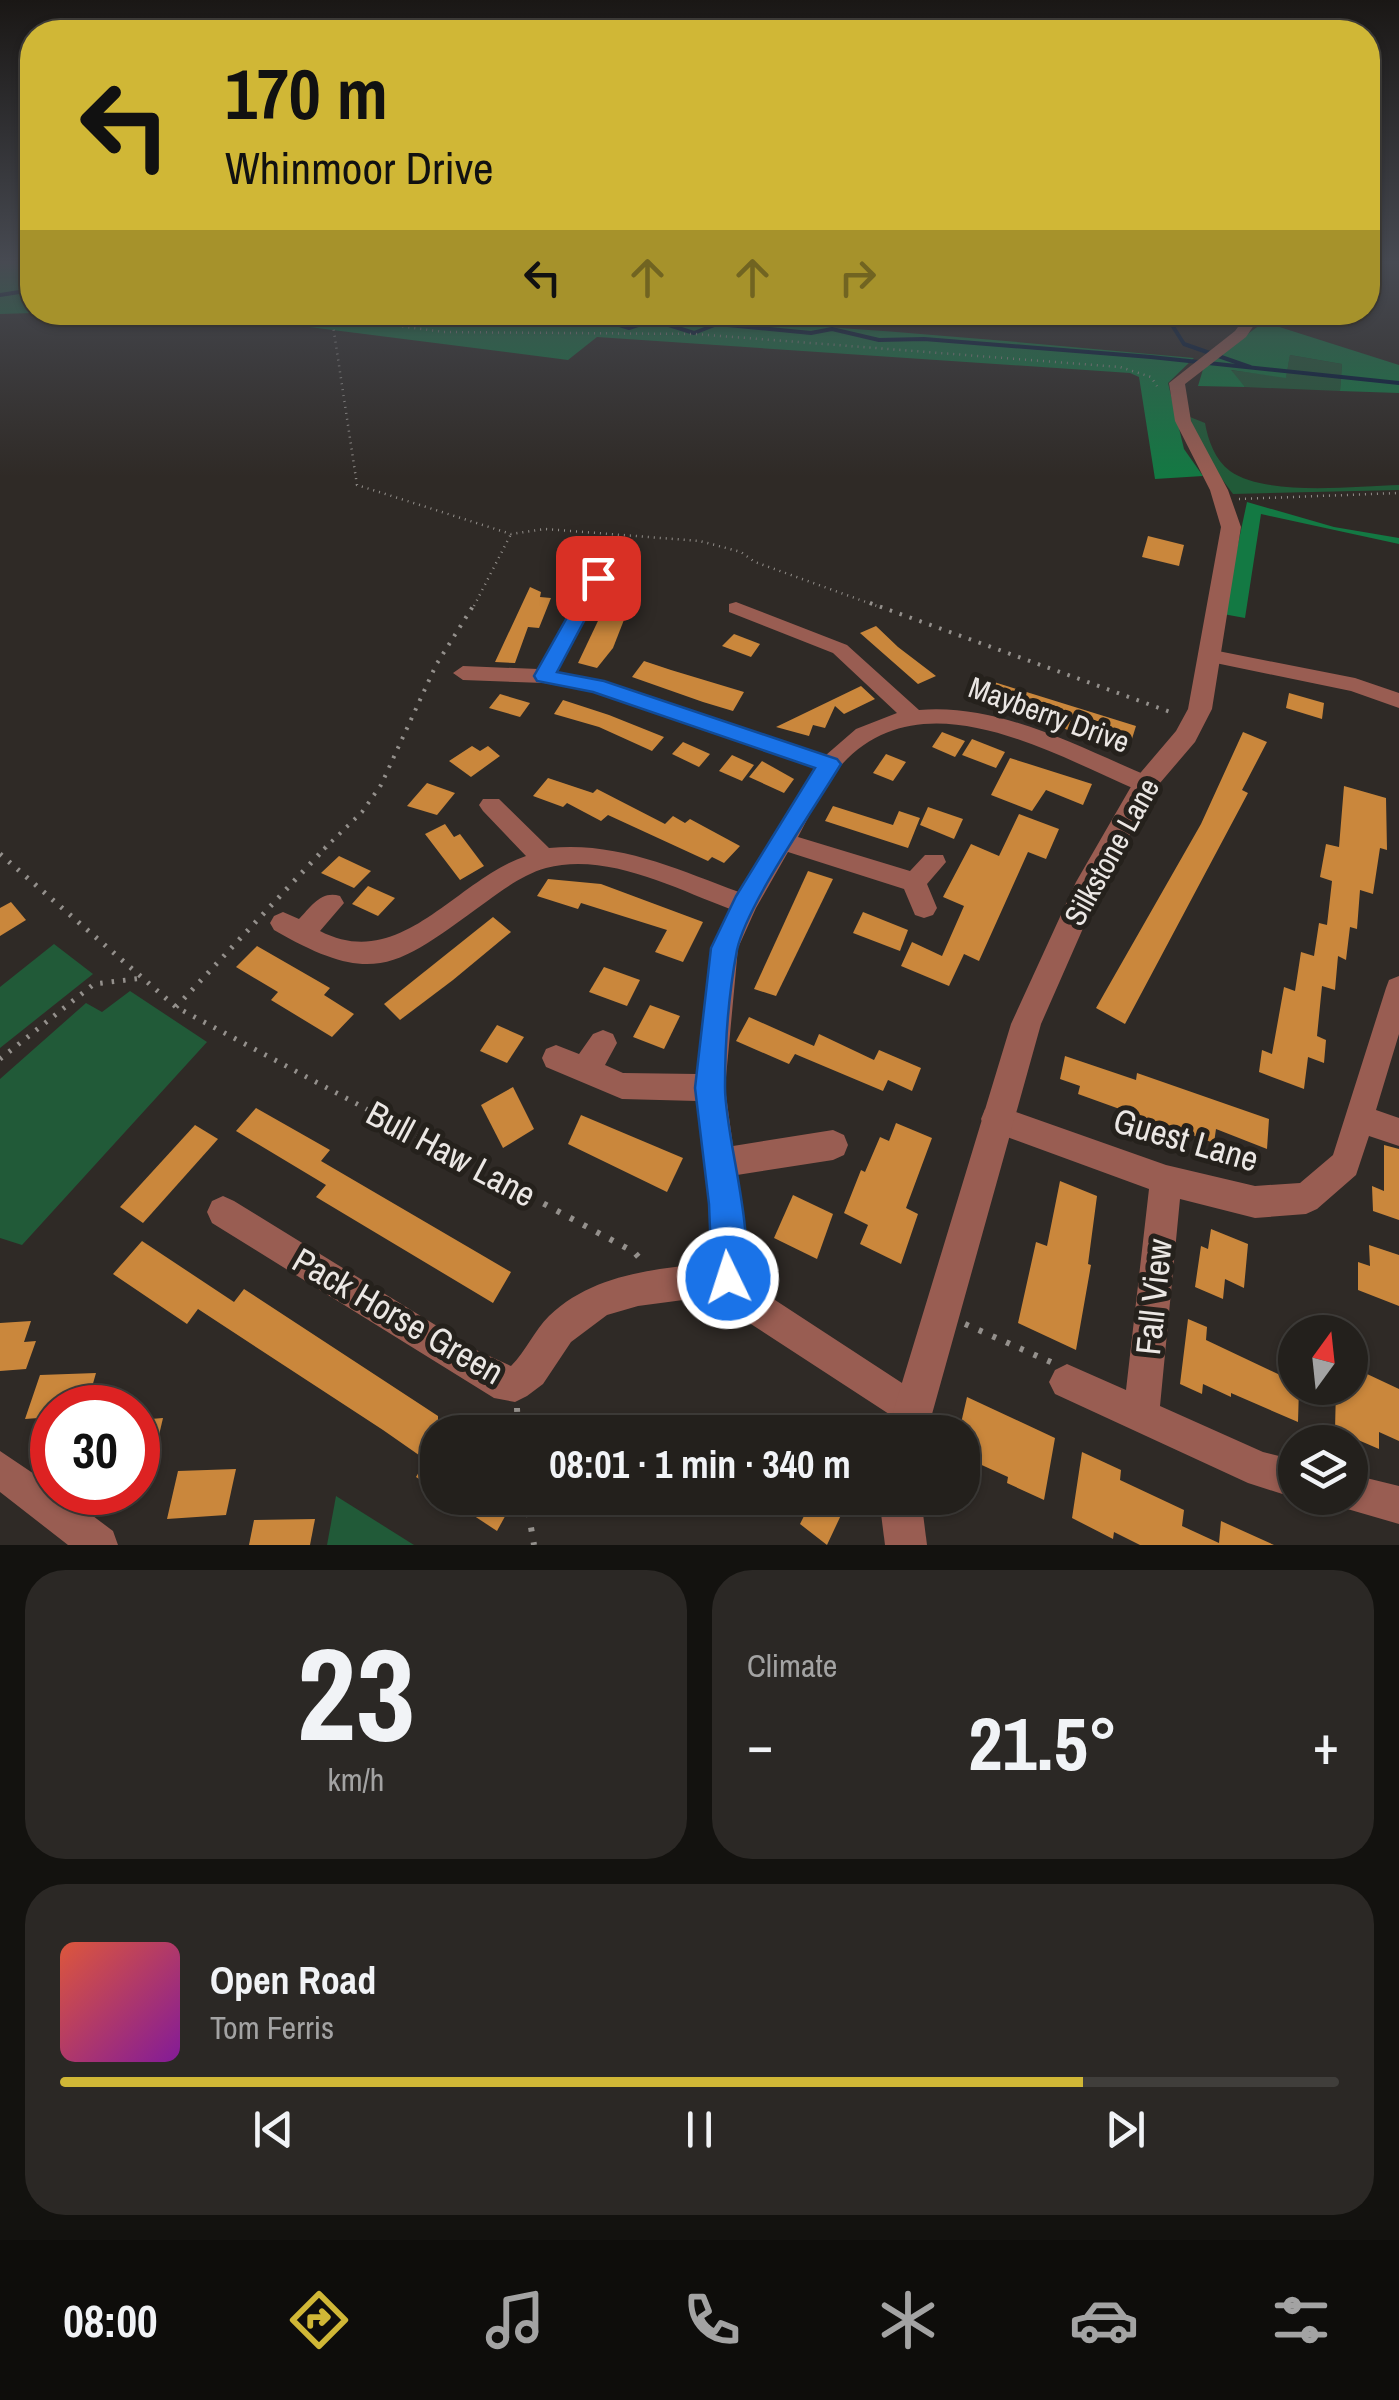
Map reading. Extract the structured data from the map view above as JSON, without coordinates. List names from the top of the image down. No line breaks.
{"streets":{"street":["Mayberry Drive","Silkstone Lane","Guest Lane","Fall View","Pack Horse Green"],"path":["Bull Haw Lane"]},"crossings":[["Mayberry Drive","Silkstone Lane"],["Silkstone Lane","Guest Lane"],["Guest Lane","Fall View"],["Bull Haw Lane","Pack Horse Green"]],"north":"top","page":{"turn":["170 m","Whinmoor Drive"],"limit":"30","trip":"08:01 · 1 min · 340 m","tile":[["23","km/h"],"Climate"],"heat":["−","21.5°","+"],"song":["Open Road","Tom Ferris"],"tabs":"08:00"}}
